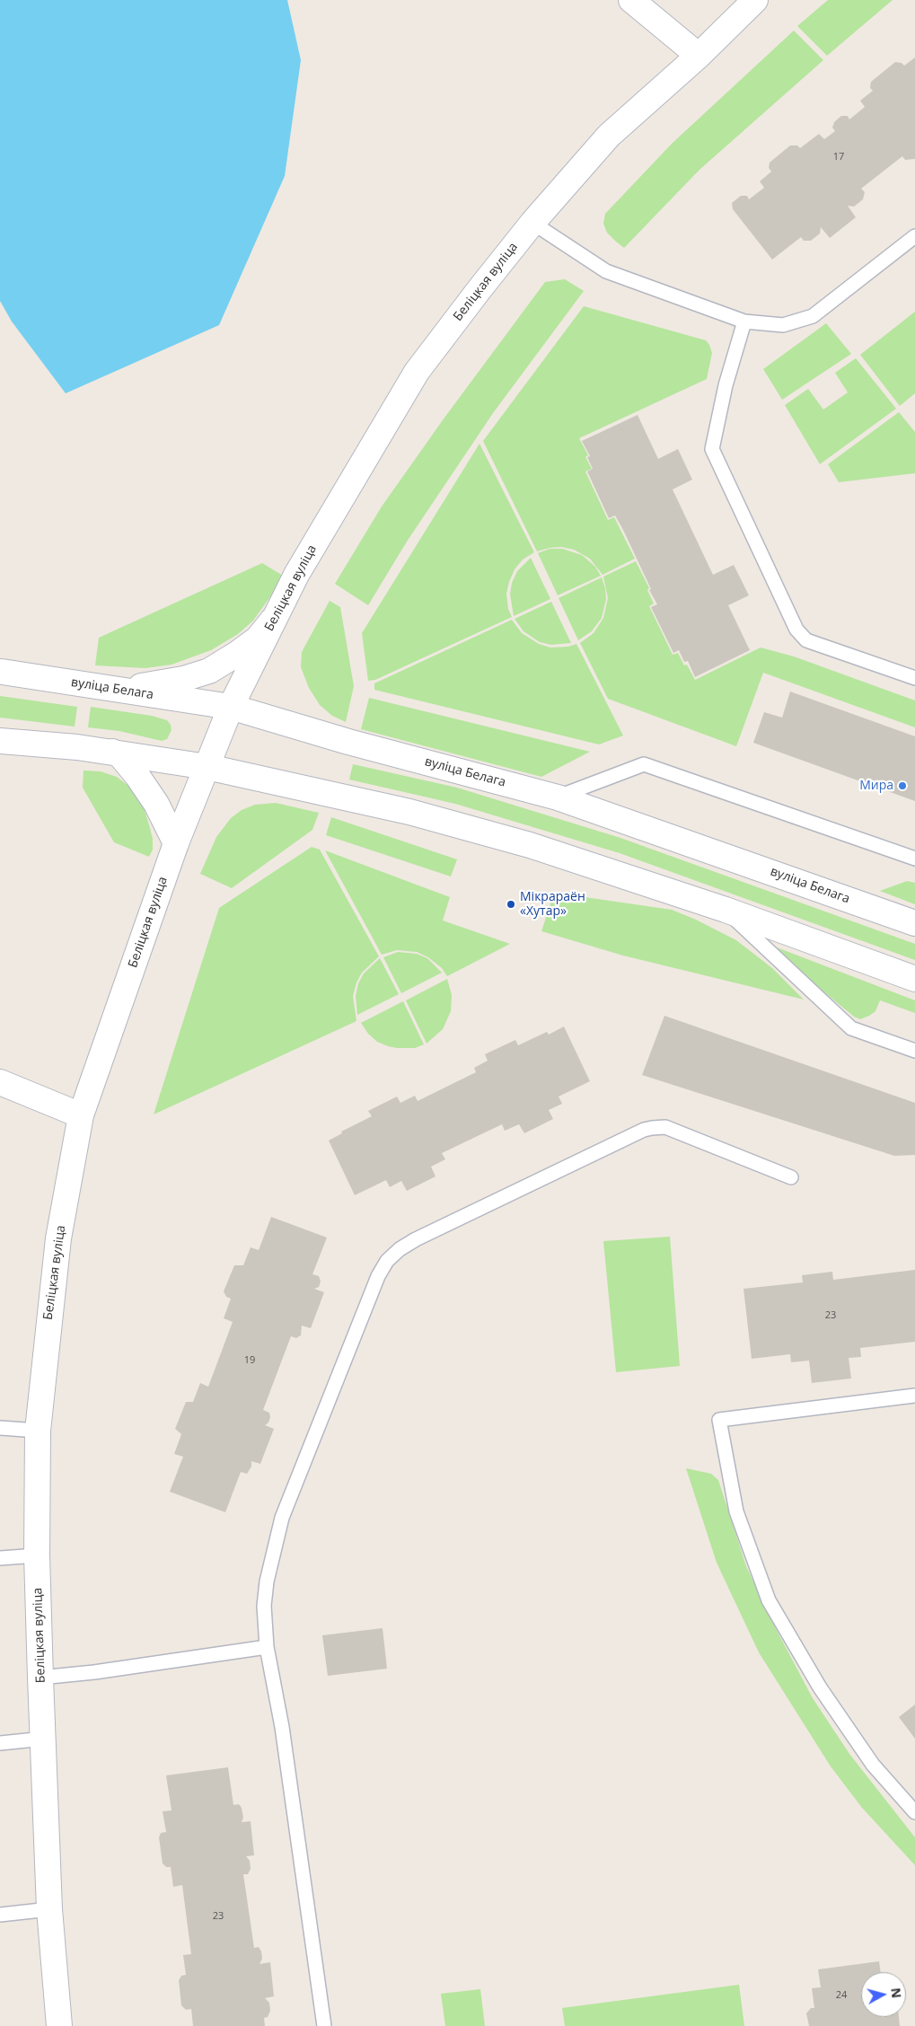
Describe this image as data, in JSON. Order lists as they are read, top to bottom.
{
  "streets": {
    "street": ["Беліцкая вуліца", "вуліца Белага"]
  },
  "crossings": [
    ["Беліцкая вуліца", "вуліца Белага"]
  ],
  "places": ["Мира", "Мікрараён «Хутар»"],
  "house_numbers": [
    "17",
    "23",
    "19",
    "23",
    "24"
  ],
  "north": "right"
}
